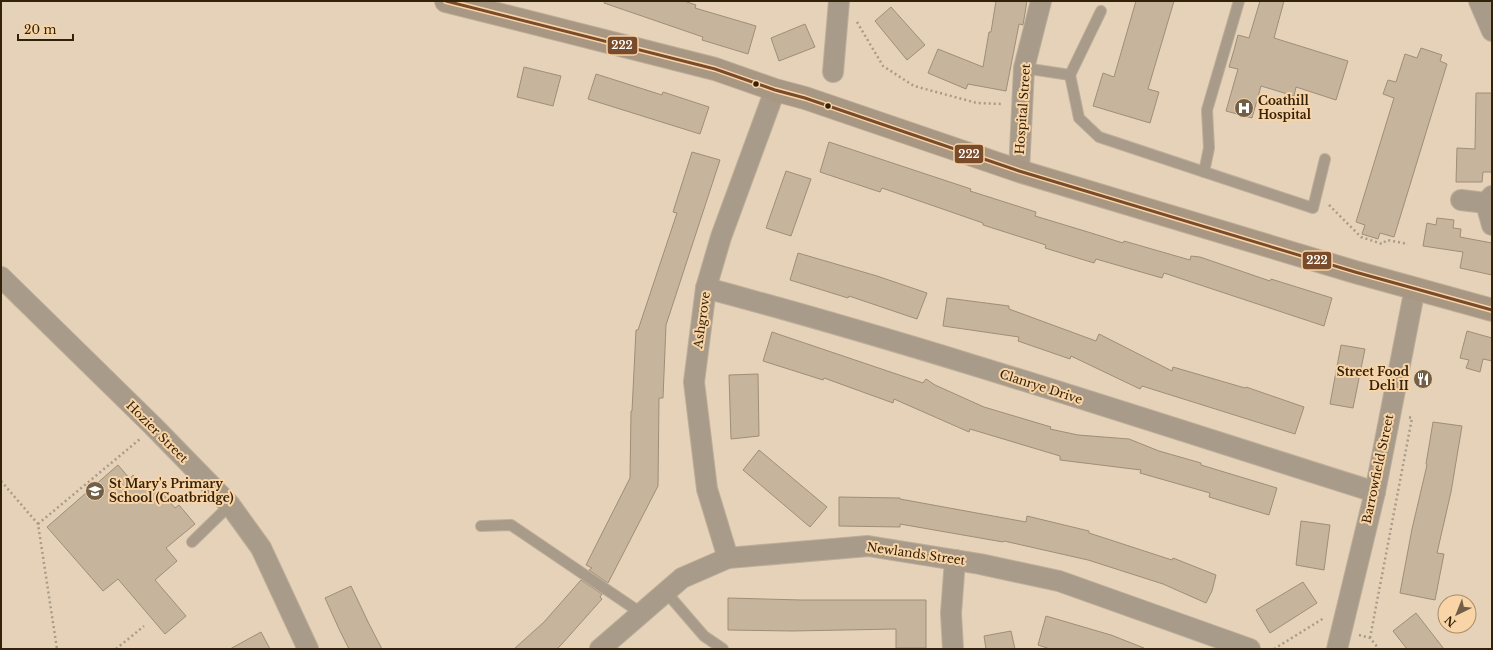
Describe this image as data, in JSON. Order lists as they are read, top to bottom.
{
  "streets": {
    "street": [
      "Hospital Street",
      "Ashgrove",
      "Clanrye Drive",
      "Hozier Street",
      "Barrowfield Street",
      "Newlands Street"
    ]
  },
  "crossings": [
    ["Ashgrove", "Clanrye Drive"],
    ["Ashgrove", "Newlands Street"],
    ["Clanrye Drive", "Barrowfield Street"]
  ],
  "places": {
    "hospital": ["Coathill Hospital"],
    "restaurant": ["Street Food Deli II"],
    "school or university": ["St Mary's Primary School (Coatbridge)"]
  },
  "lines": ["transit line 222"],
  "scale_bar": "20 m",
  "north": "bottom left"
}
